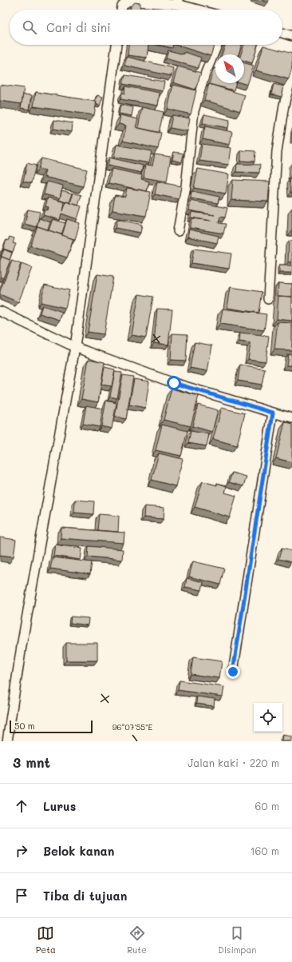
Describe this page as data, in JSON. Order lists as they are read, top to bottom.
{
  "scale_bar": "50 m",
  "north": "top left",
  "page": {
    "search": "Cari di sini",
    "scale": "50 m",
    "heading": ["3 mnt", "Jalan kaki · 220 m"],
    "list": [
      ["Lurus", "60 m"],
      ["Belok kanan", "160 m"],
      "Tiba di tujuan"
    ],
    "nav": ["Peta", "Rute", "Disimpan"]
  },
  "coordinates": ["96°07'55\"E"]
}
